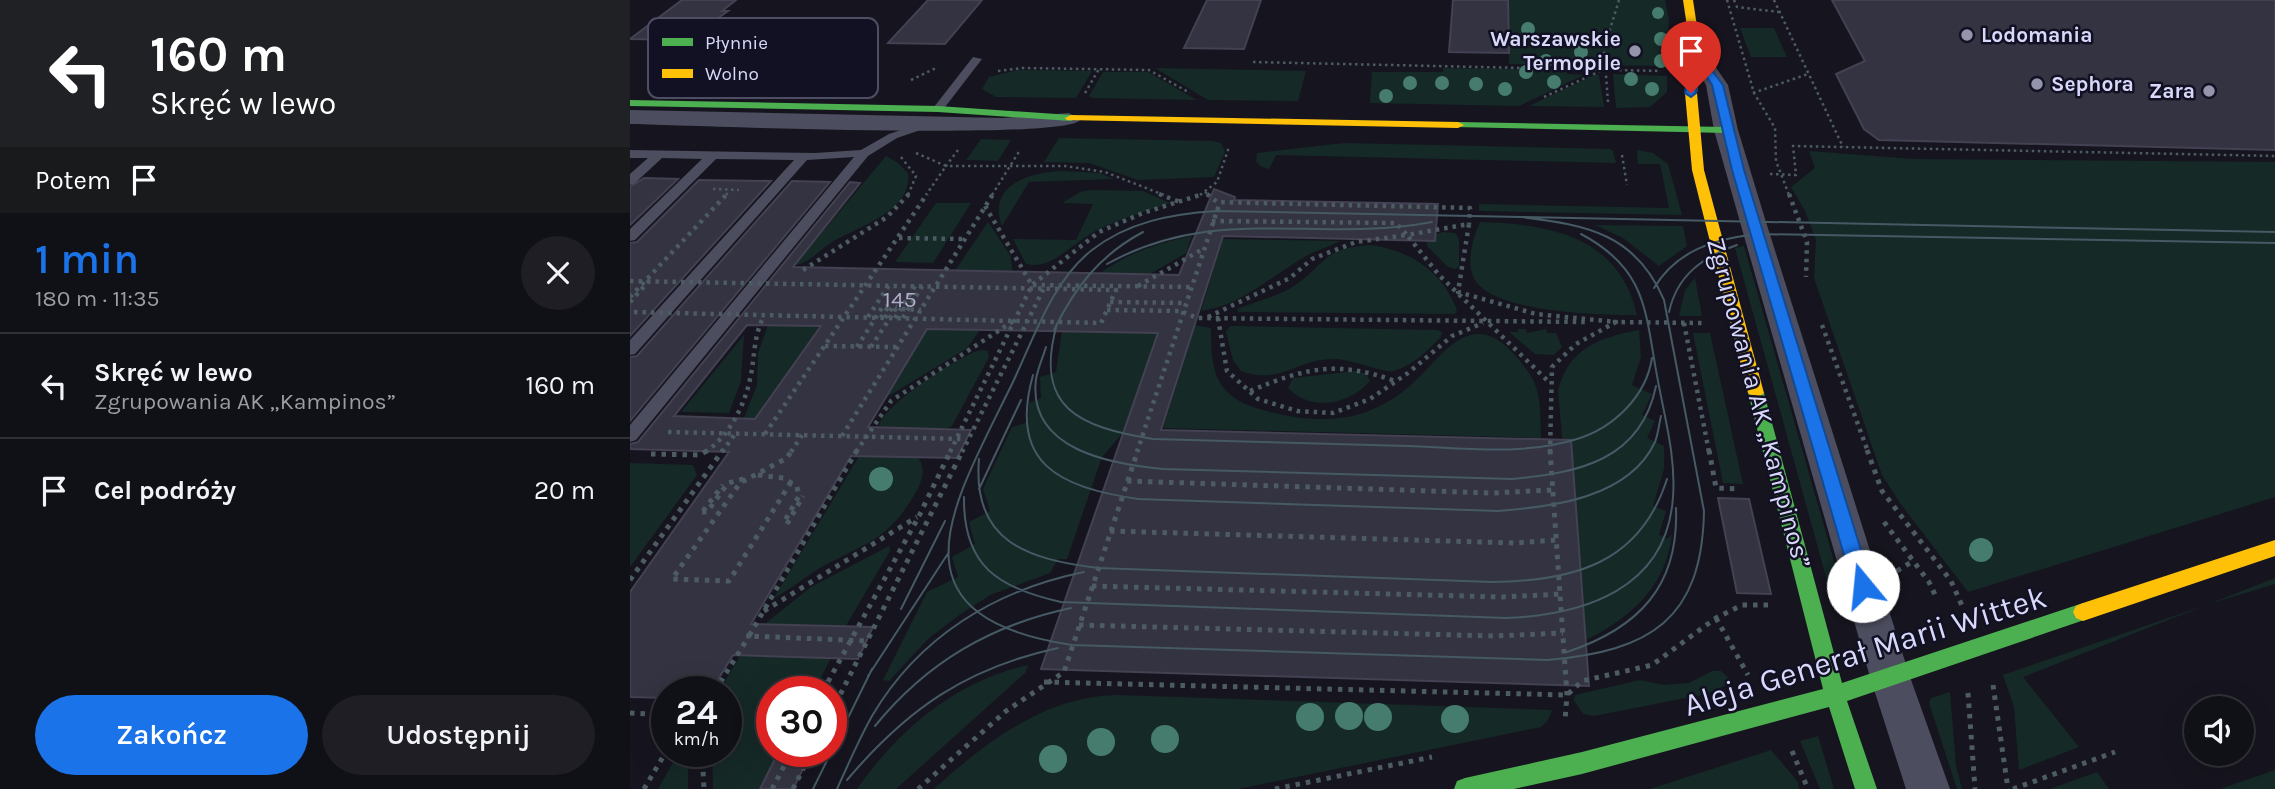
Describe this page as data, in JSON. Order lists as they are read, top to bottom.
{
  "streets": {
    "street": ["Zgrupowania AK „Kampinos”", "Aleja Generał Marii Wittek"]
  },
  "crossings": [
    ["Zgrupowania AK „Kampinos”", "Aleja Generał Marii Wittek"]
  ],
  "places": [
    "Lodomania",
    "Warszawskie Termopile",
    "Sephora",
    "Zara"
  ],
  "house_numbers": ["145"],
  "legend": ["Płynnie", "Wolno"],
  "page": {
    "turn": ["160 m", "Skręć w lewo"],
    "then": "Potem",
    "heading": ["1 min", "180 m · 11:35"],
    "list": [
      {
        "name": "Skręć w lewo",
        "note": "Zgrupowania AK „Kampinos”",
        "value": "160 m"
      },
      {
        "name": "Cel podróży",
        "value": "20 m"
      }
    ],
    "speed": "24 km/h",
    "limit": "30",
    "buttons": ["Zakończ", "Udostępnij"]
  }
}
